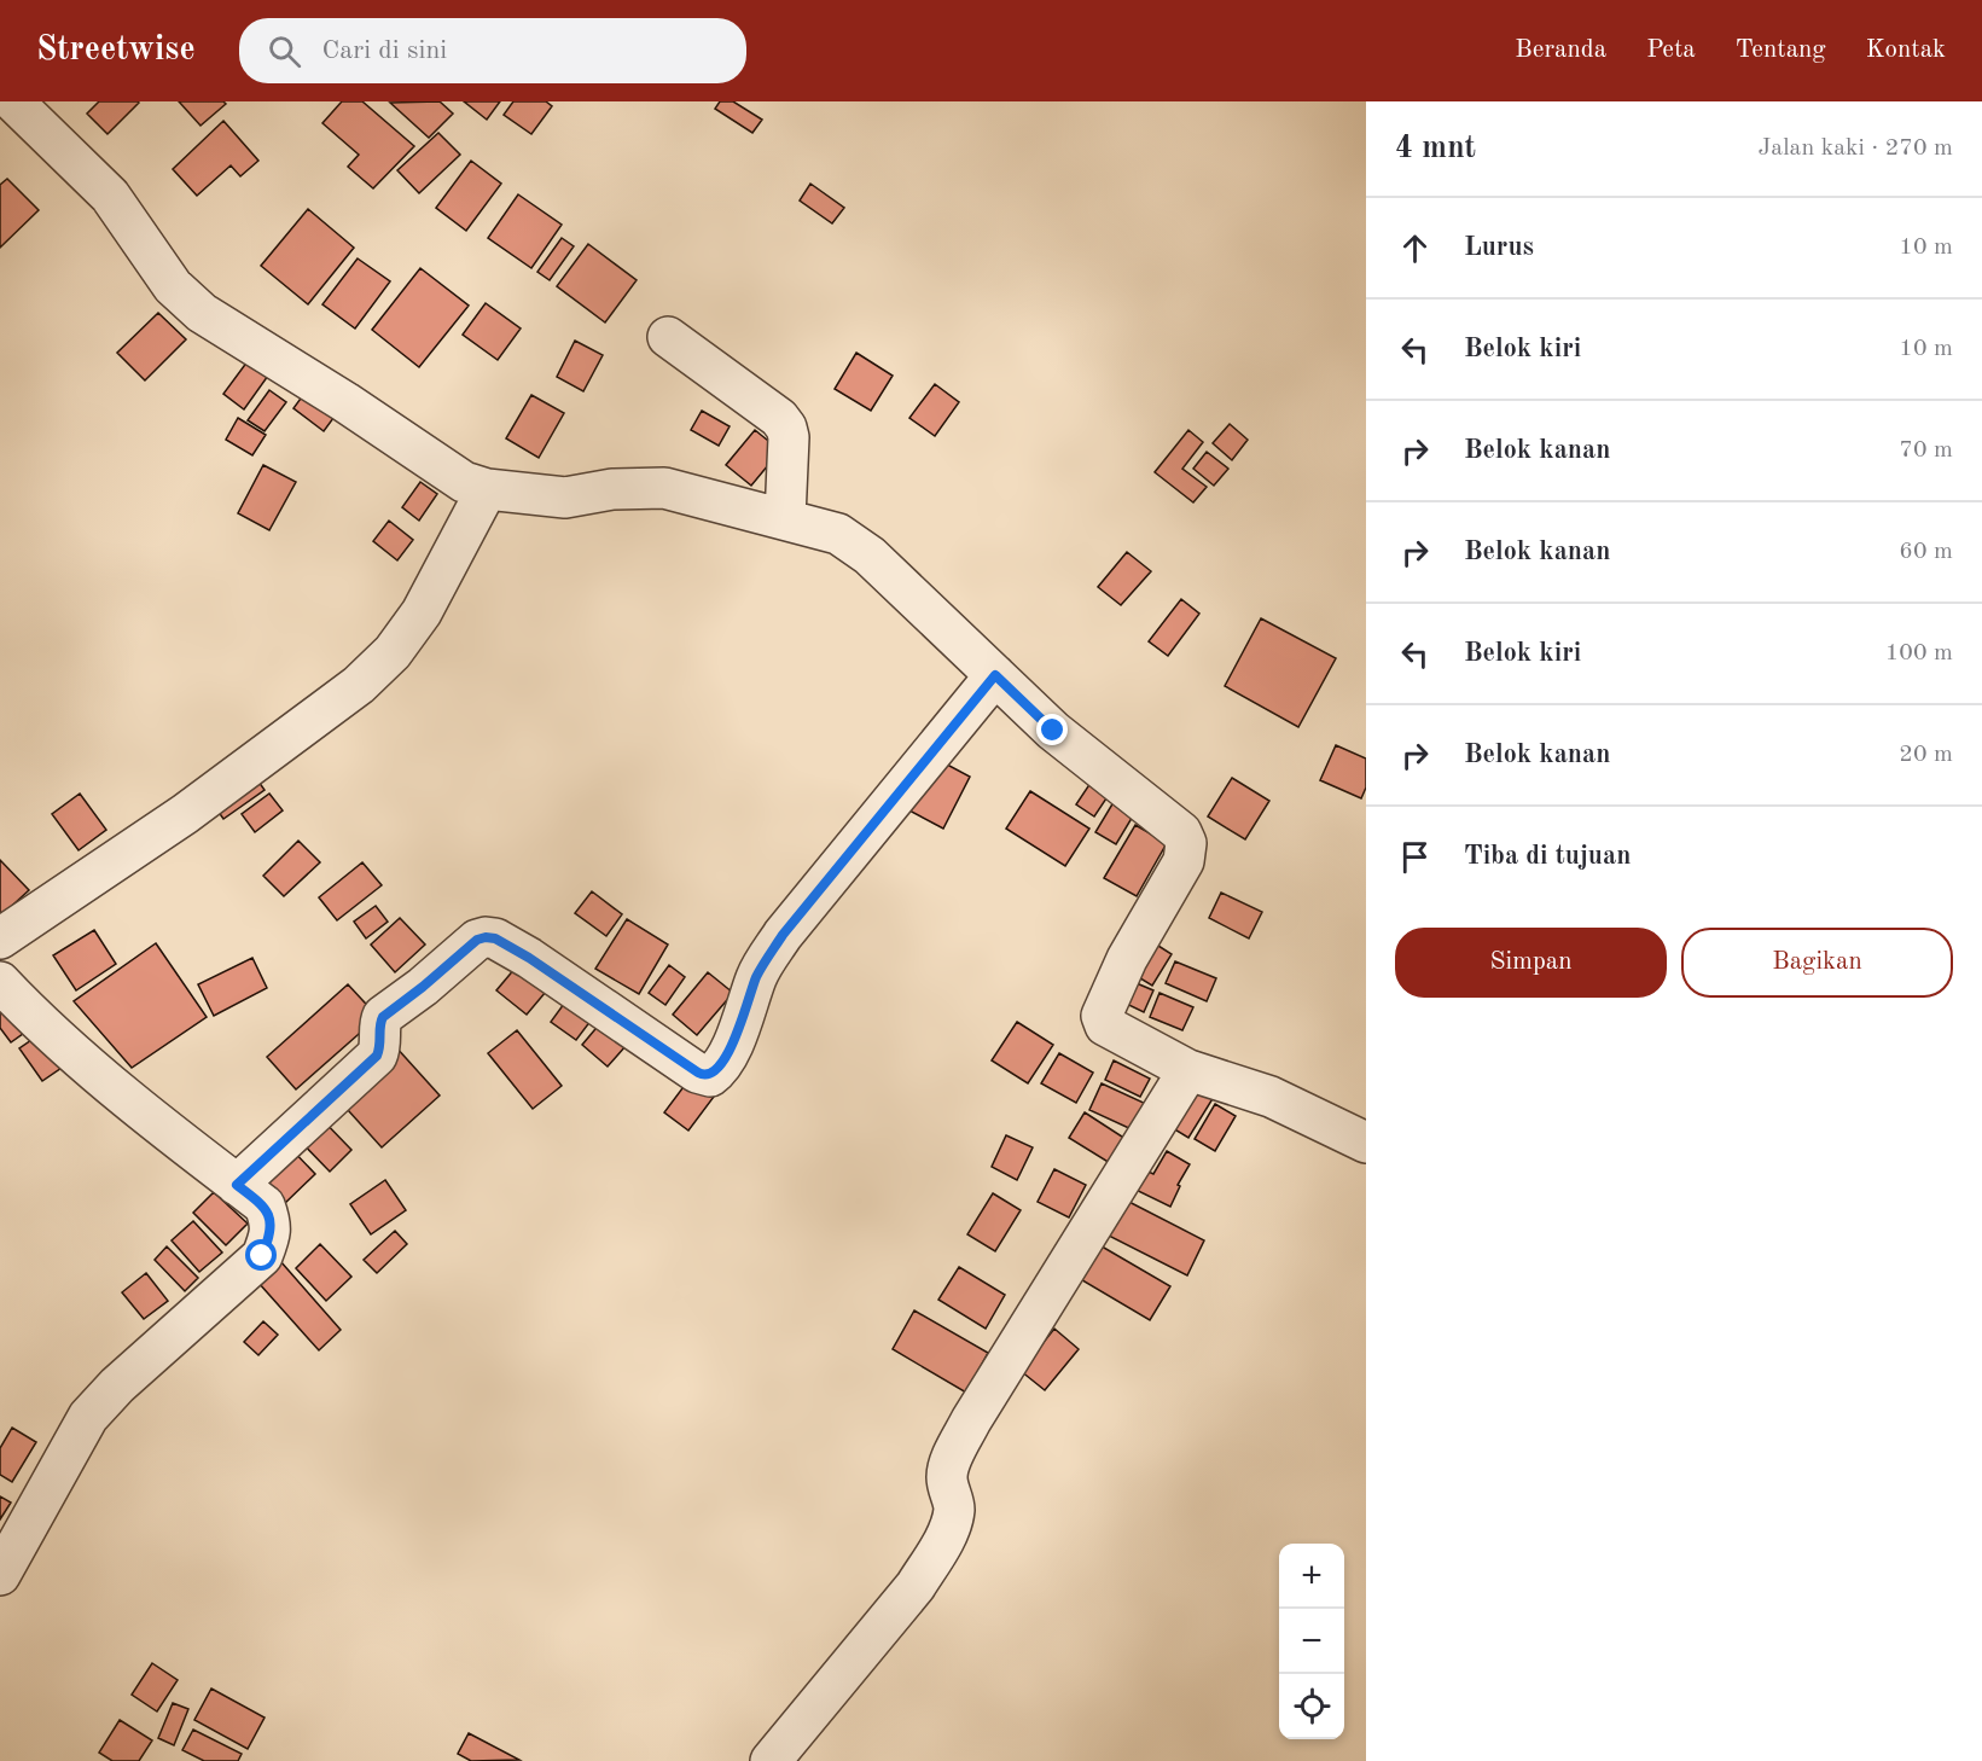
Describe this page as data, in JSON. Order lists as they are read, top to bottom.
{
  "page": {
    "header": "Streetwise",
    "search": "Cari di sini",
    "nav": [
      "Beranda",
      "Peta",
      "Tentang",
      "Kontak"
    ],
    "heading": ["4 mnt", "Jalan kaki · 270 m"],
    "list": [
      ["Lurus", "10 m"],
      ["Belok kiri", "10 m"],
      ["Belok kanan", "70 m"],
      ["Belok kanan", "60 m"],
      ["Belok kiri", "100 m"],
      ["Belok kanan", "20 m"],
      "Tiba di tujuan"
    ],
    "buttons": ["Simpan", "Bagikan"],
    "map_buttons": ["+", "−"]
  }
}
